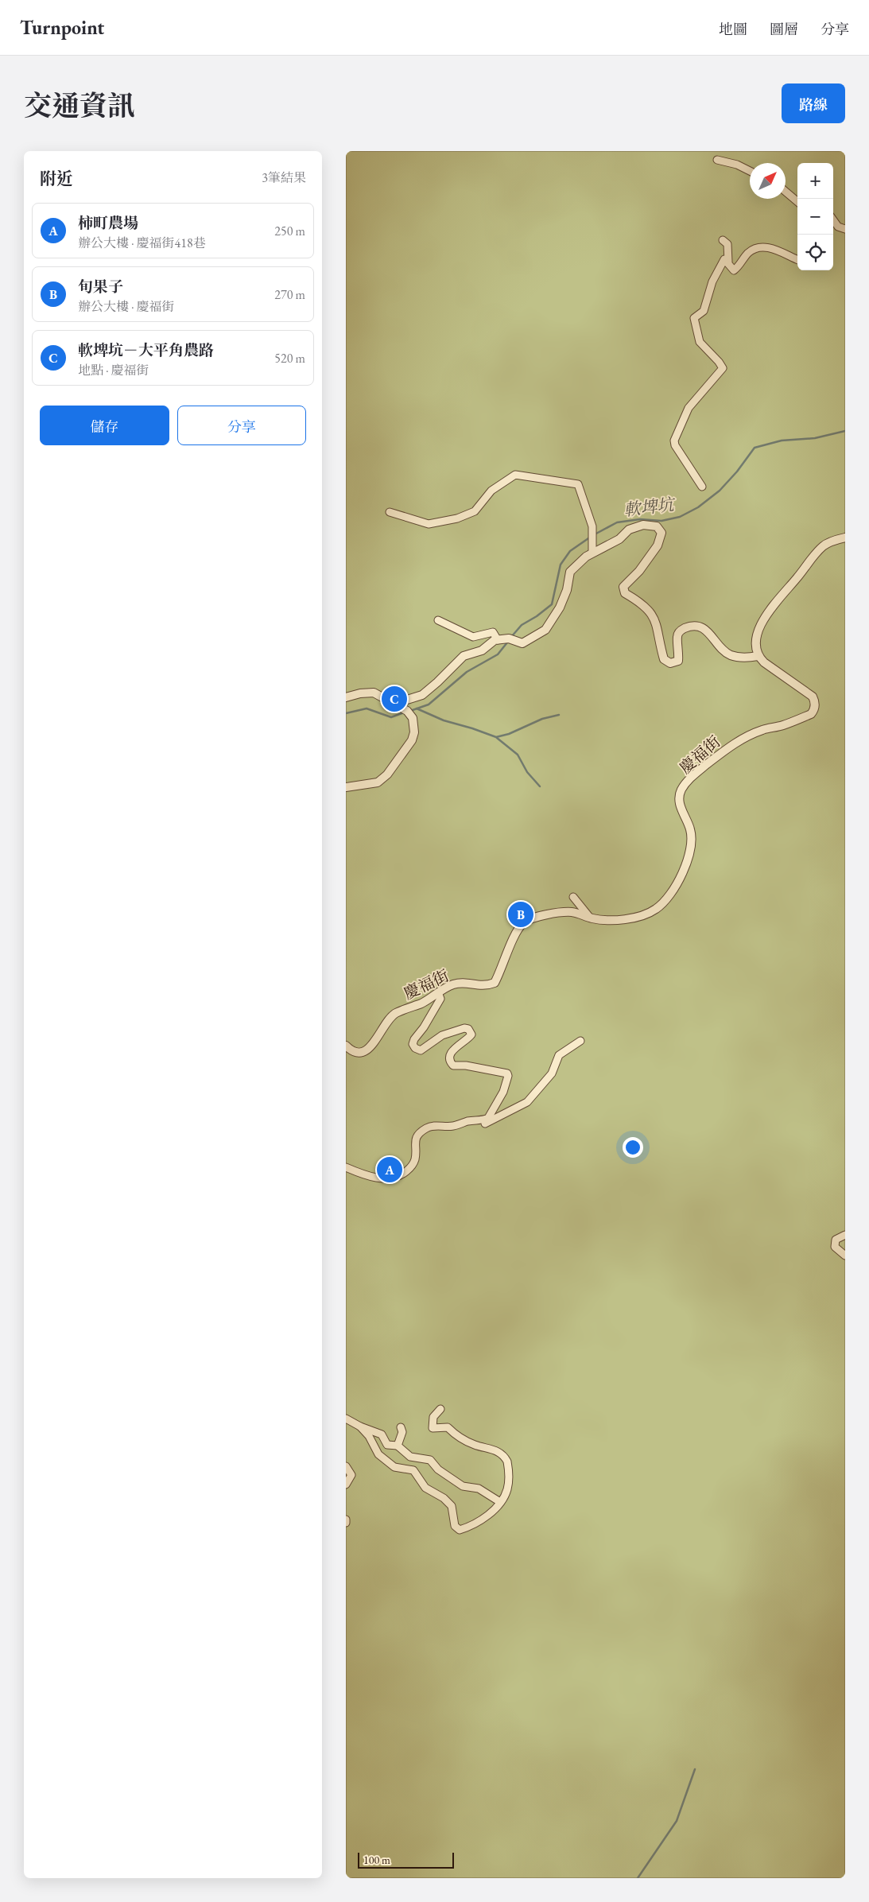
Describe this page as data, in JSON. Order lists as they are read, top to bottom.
{
  "streets": {
    "street": ["慶福街"]
  },
  "water": ["軟埤坑"],
  "scale_bar": "100 m",
  "north": "top right",
  "page": {
    "header": "Turnpoint",
    "nav": ["地圖", "圖層", "分享"],
    "title": "交通資訊",
    "buttons": [
      "路線",
      ["儲存", "分享"]
    ],
    "heading": ["附近", "3筆結果"],
    "map_buttons": ["+", "−"],
    "list": [
      {
        "mark": "A",
        "name": "柿町農場",
        "note": "辦公大樓 · 慶福街418巷",
        "value": "250 m"
      },
      {
        "mark": "B",
        "name": "旬果子",
        "note": "辦公大樓 · 慶福街",
        "value": "270 m"
      },
      {
        "mark": "C",
        "name": "軟埤坑－大平角農路",
        "note": "地點 · 慶福街",
        "value": "520 m"
      }
    ],
    "pins": ["C", "B", "A"],
    "scale": "100 m"
  }
}
